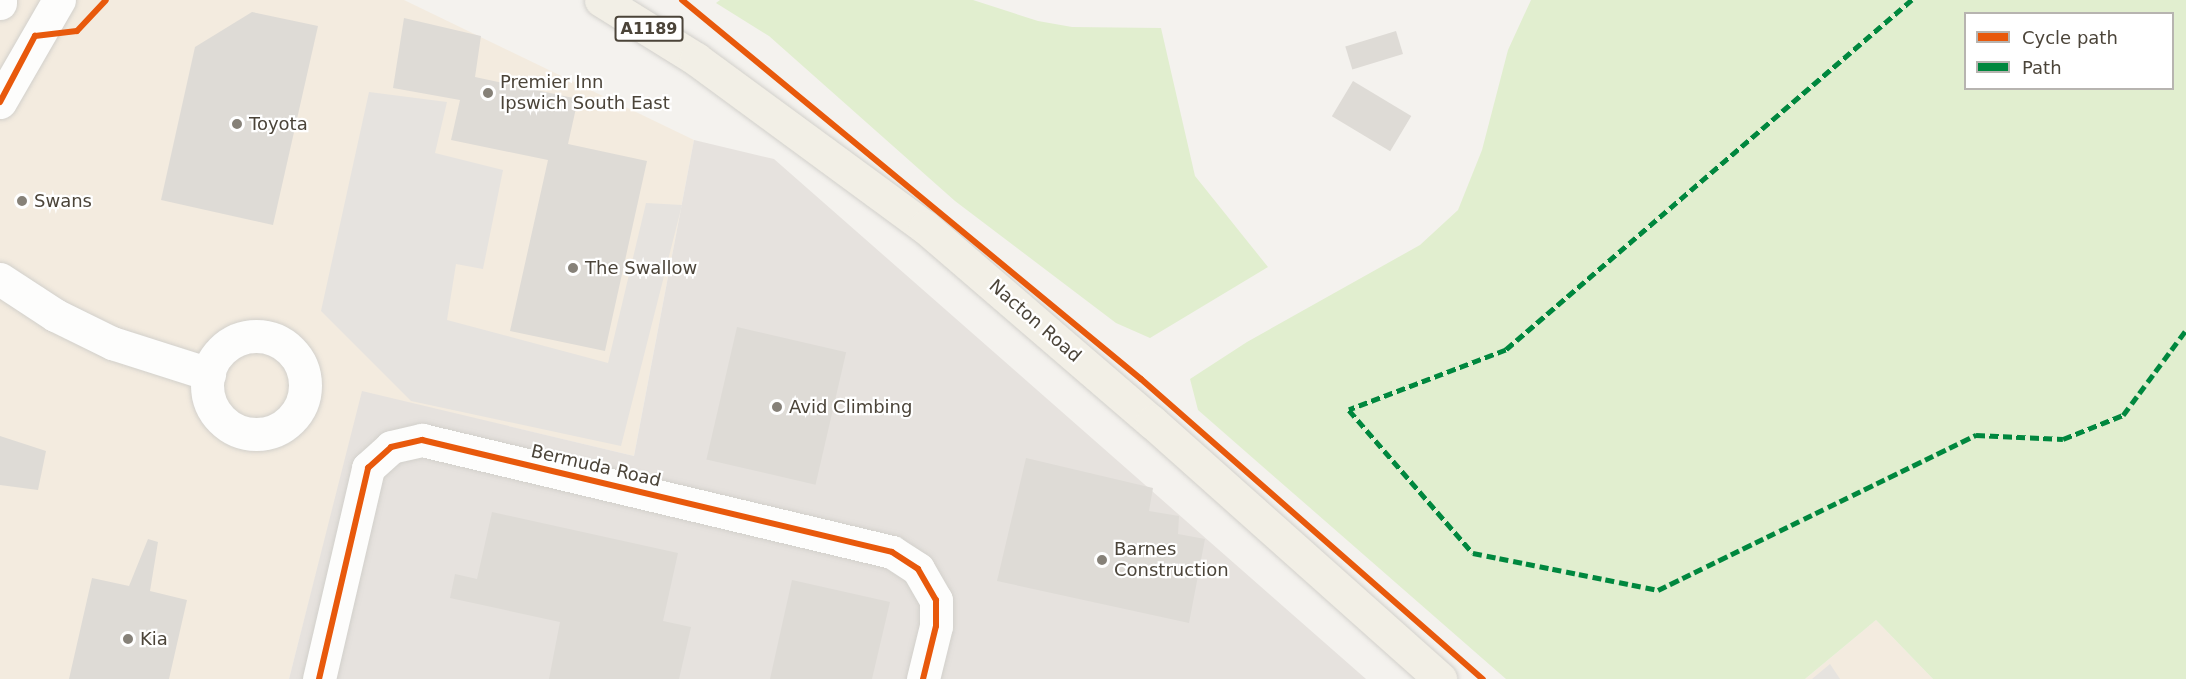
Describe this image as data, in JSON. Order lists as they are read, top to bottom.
{
  "streets": {
    "main road": ["A1189", "Nacton Road"],
    "street": ["Bermuda Road"]
  },
  "places": [
    "Premier Inn Ipswich South East",
    "Toyota",
    "Swans",
    "The Swallow",
    "Avid Climbing",
    "Barnes Construction",
    "Kia"
  ],
  "legend": ["Cycle path", "Path"]
}
